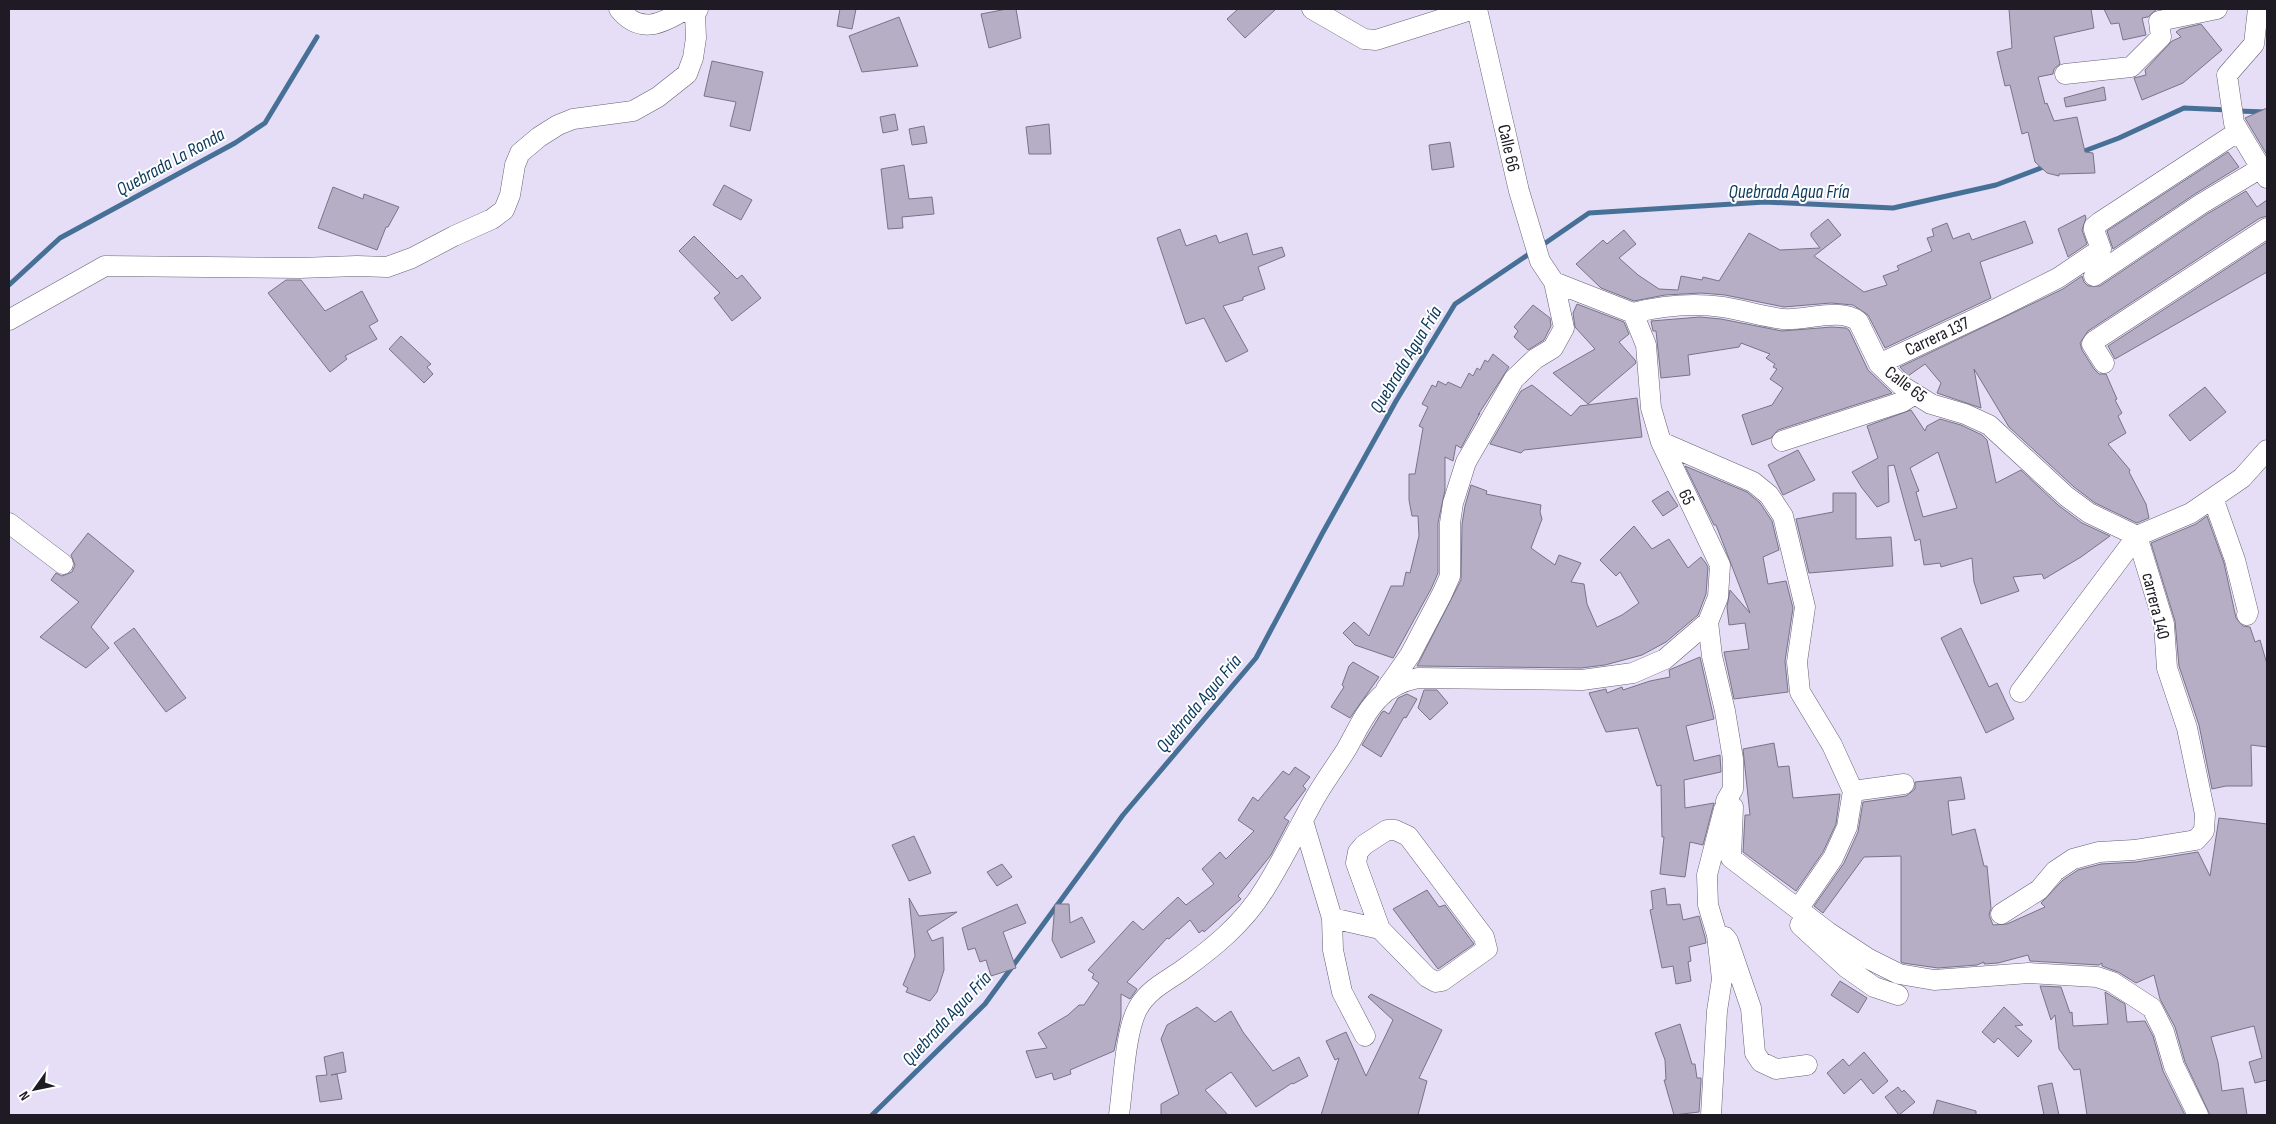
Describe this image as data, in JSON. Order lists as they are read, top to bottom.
{
  "streets": {
    "street": [
      "Calle 66",
      "Carrera 137",
      "Calle 65",
      "65",
      "carrera 140"
    ]
  },
  "crossings": [
    ["Carrera 137", "Calle 65"],
    ["Calle 65", "65"],
    ["Calle 65", "carrera 140"]
  ],
  "water": ["Quebrada La Ronda", "Quebrada Agua Fría"],
  "north": "bottom left"
}
